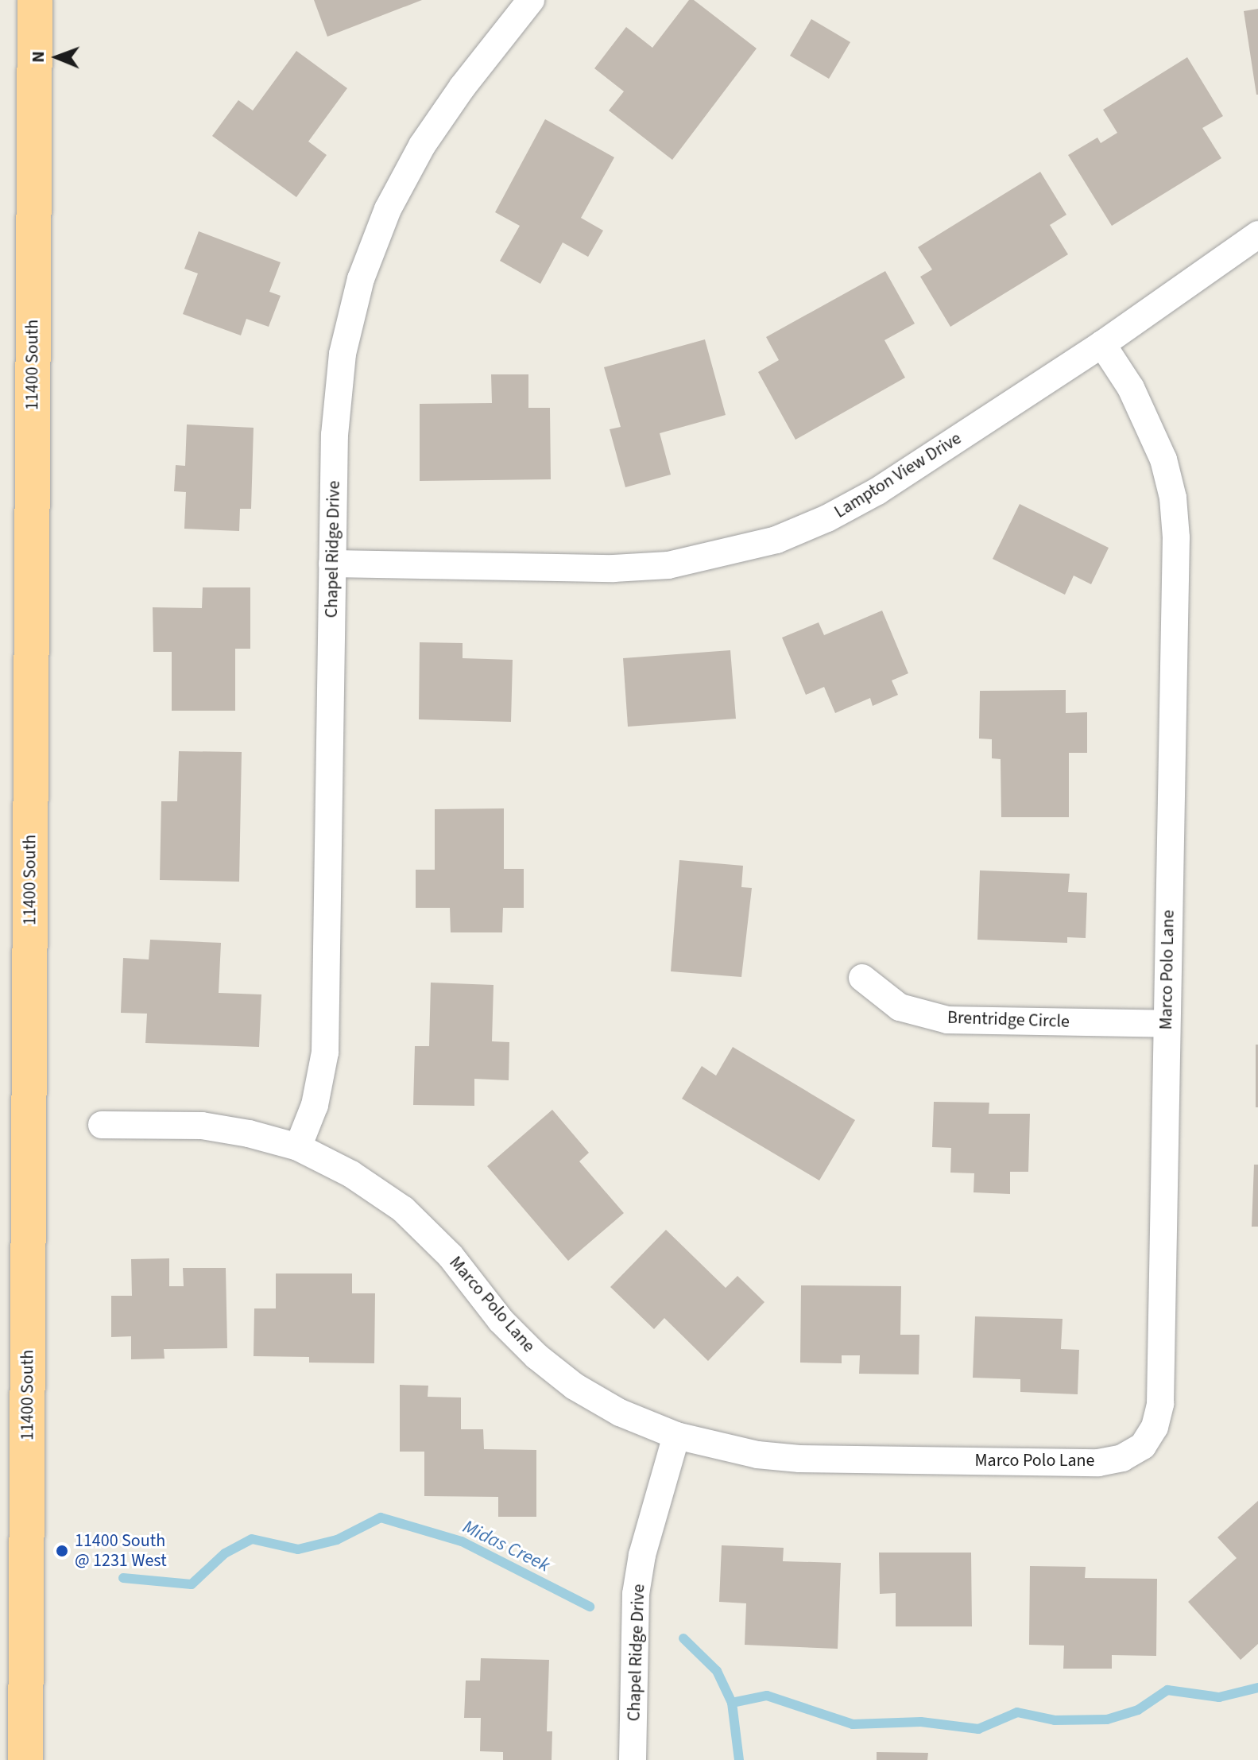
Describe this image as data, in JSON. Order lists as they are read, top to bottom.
{
  "streets": {
    "main road": ["11400 South"],
    "street": [
      "Lampton View Drive",
      "Chapel Ridge Drive",
      "Marco Polo Lane",
      "Brentridge Circle"
    ]
  },
  "crossings": [
    ["Lampton View Drive", "Chapel Ridge Drive"],
    ["Lampton View Drive", "Marco Polo Lane"],
    ["Chapel Ridge Drive", "Marco Polo Lane"],
    ["Marco Polo Lane", "Brentridge Circle"]
  ],
  "water": ["Midas Creek"],
  "places": ["11400 South @ 1231 West"],
  "north": "left"
}
